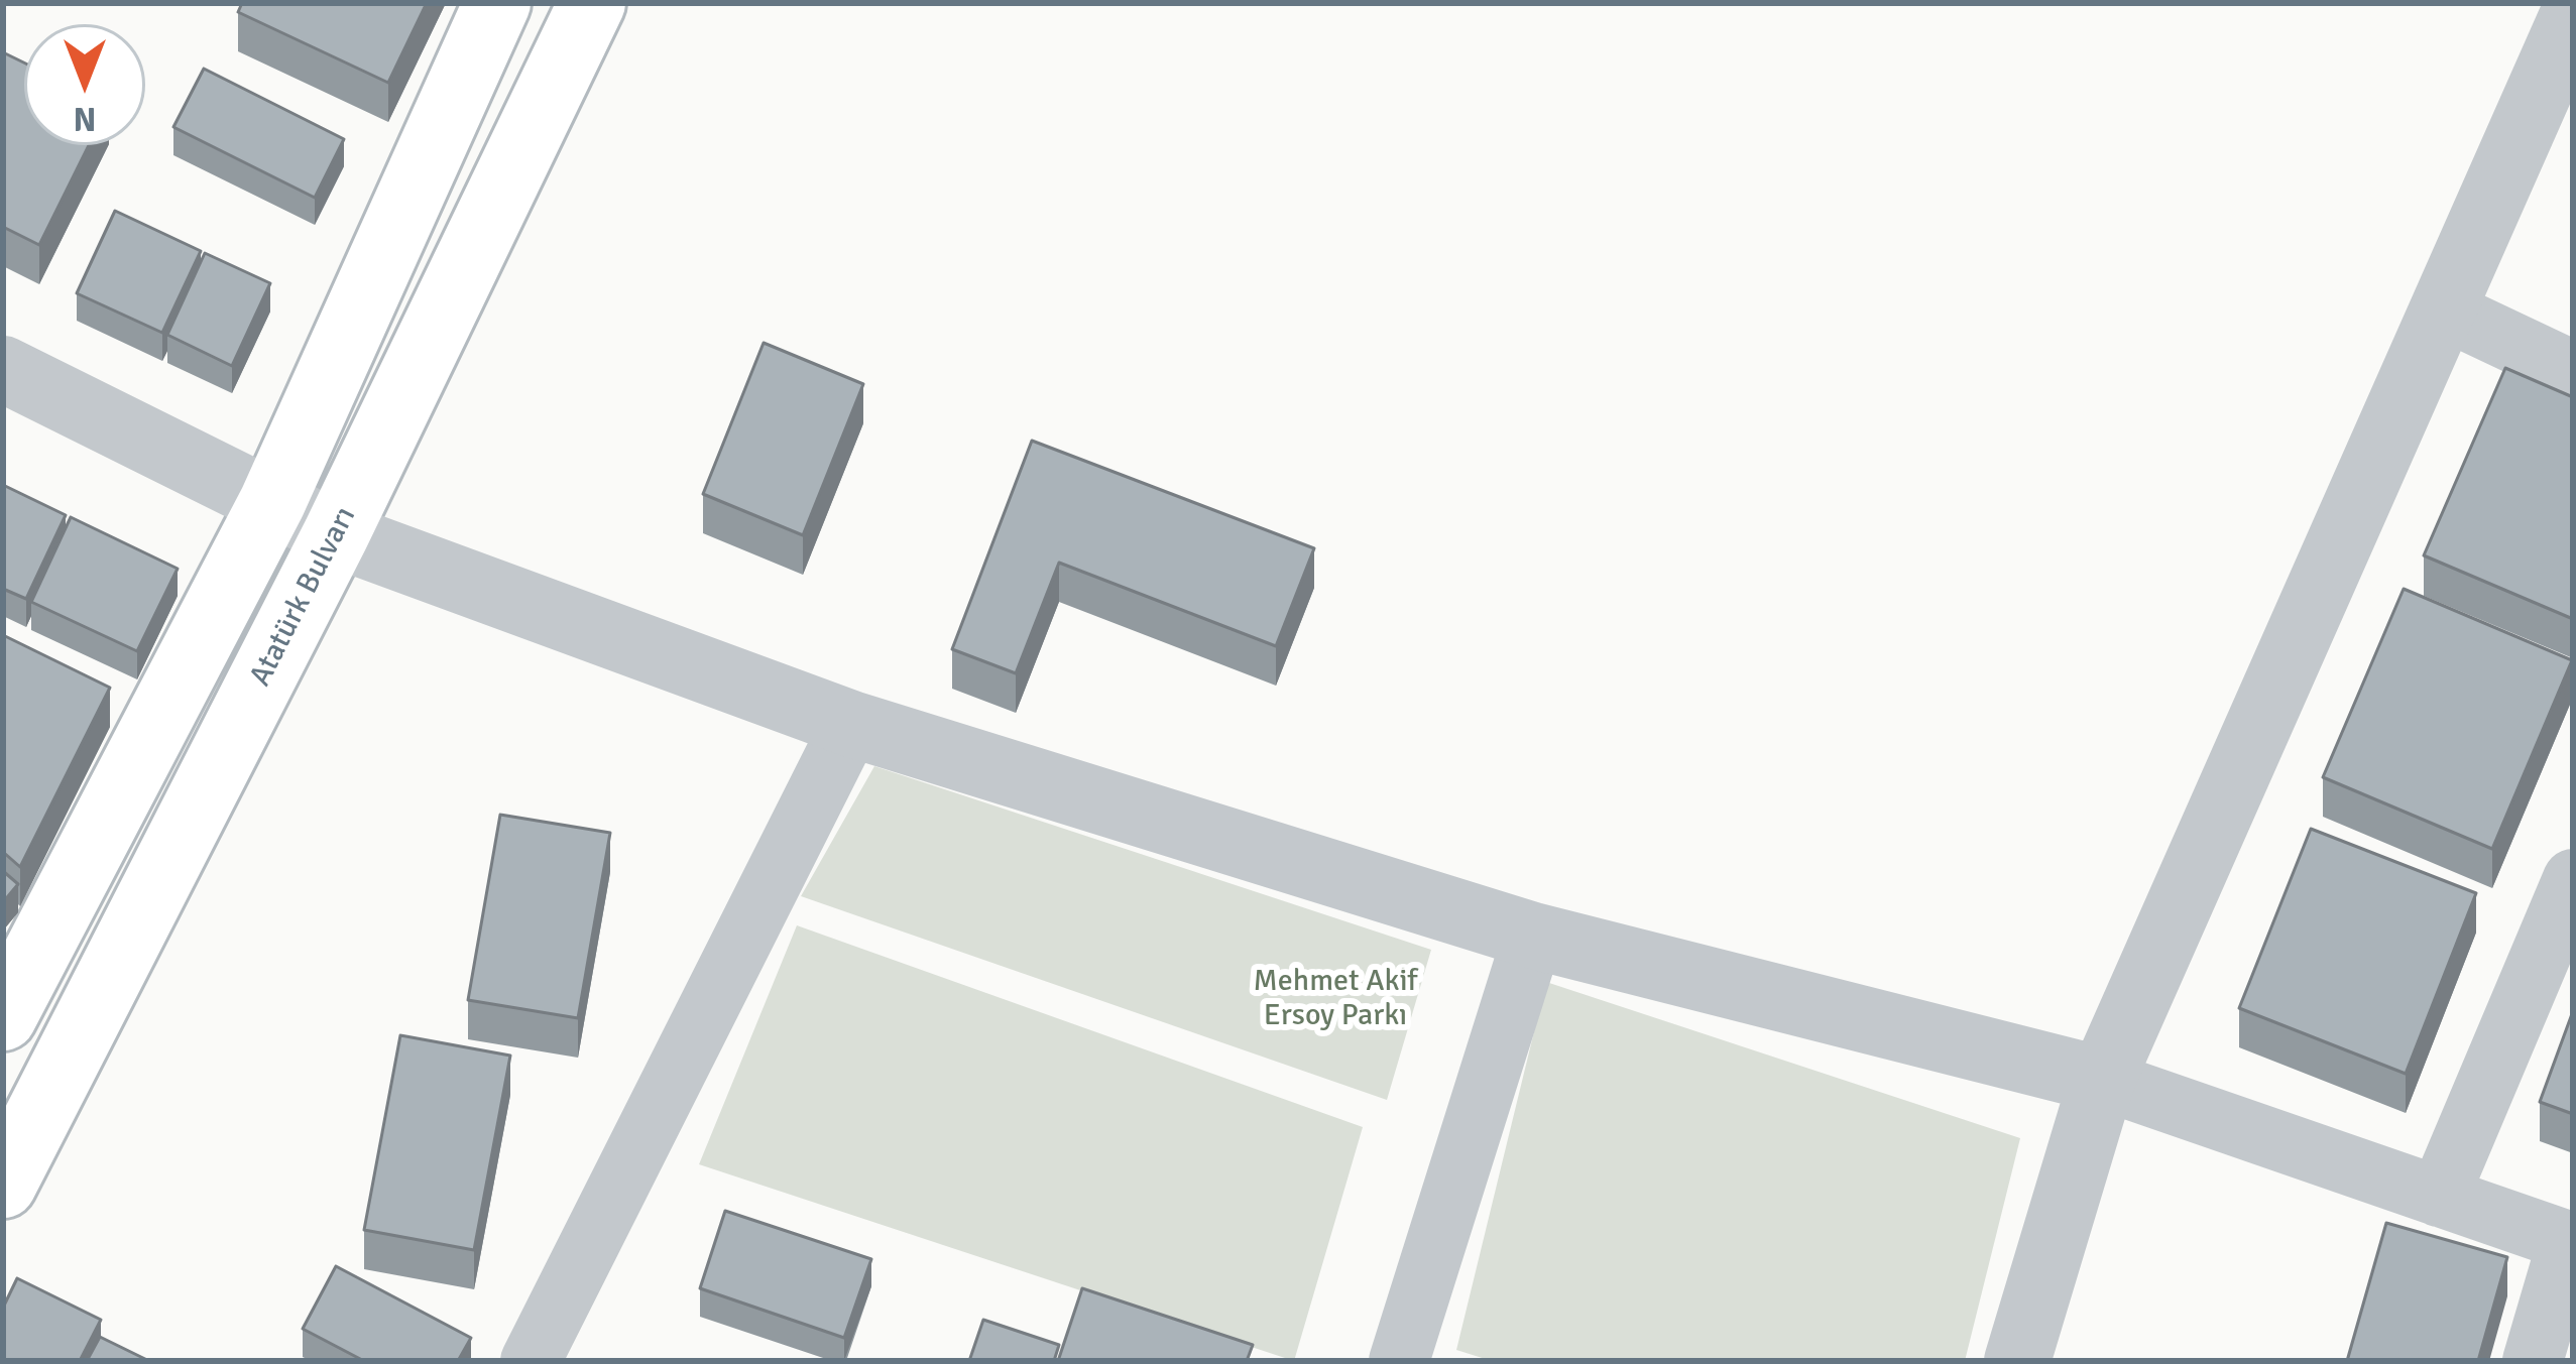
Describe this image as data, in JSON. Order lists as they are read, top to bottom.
{
  "streets": {
    "main road": ["Atatürk Bulvarı"]
  },
  "parks": ["Mehmet Akif Ersoy Parkı"],
  "north": "bottom"
}
